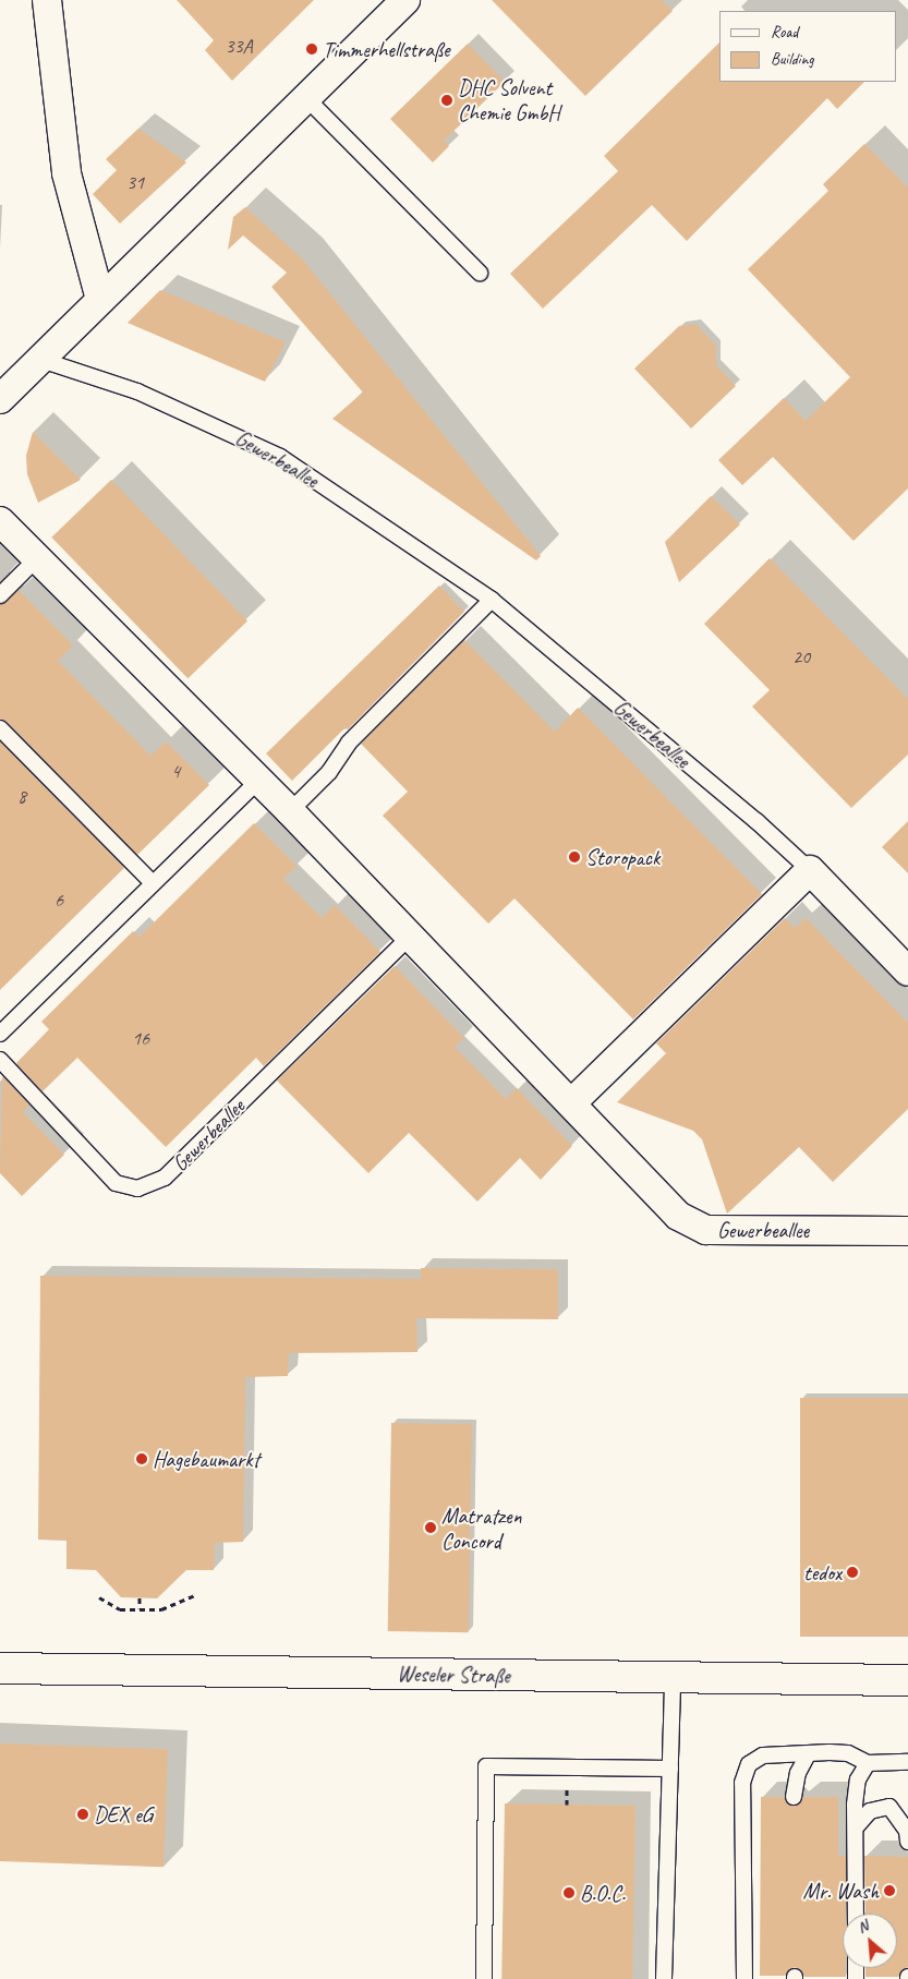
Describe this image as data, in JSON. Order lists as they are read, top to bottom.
{
  "streets": {
    "main road": ["Weseler Straße"],
    "street": ["Gewerbeallee"]
  },
  "places": [
    "Timmerhellstraße",
    "DHC Solvent Chemie GmbH",
    "Storopack",
    "Hagebaumarkt",
    "Matratzen Concord",
    "tedox",
    "DEX eG",
    "Mr. Wash",
    "B.O.C."
  ],
  "house_numbers": [
    "33A",
    "31",
    "20",
    "4",
    "8",
    "6",
    "16"
  ],
  "legend": ["Road", "Building"],
  "north": "top left"
}
